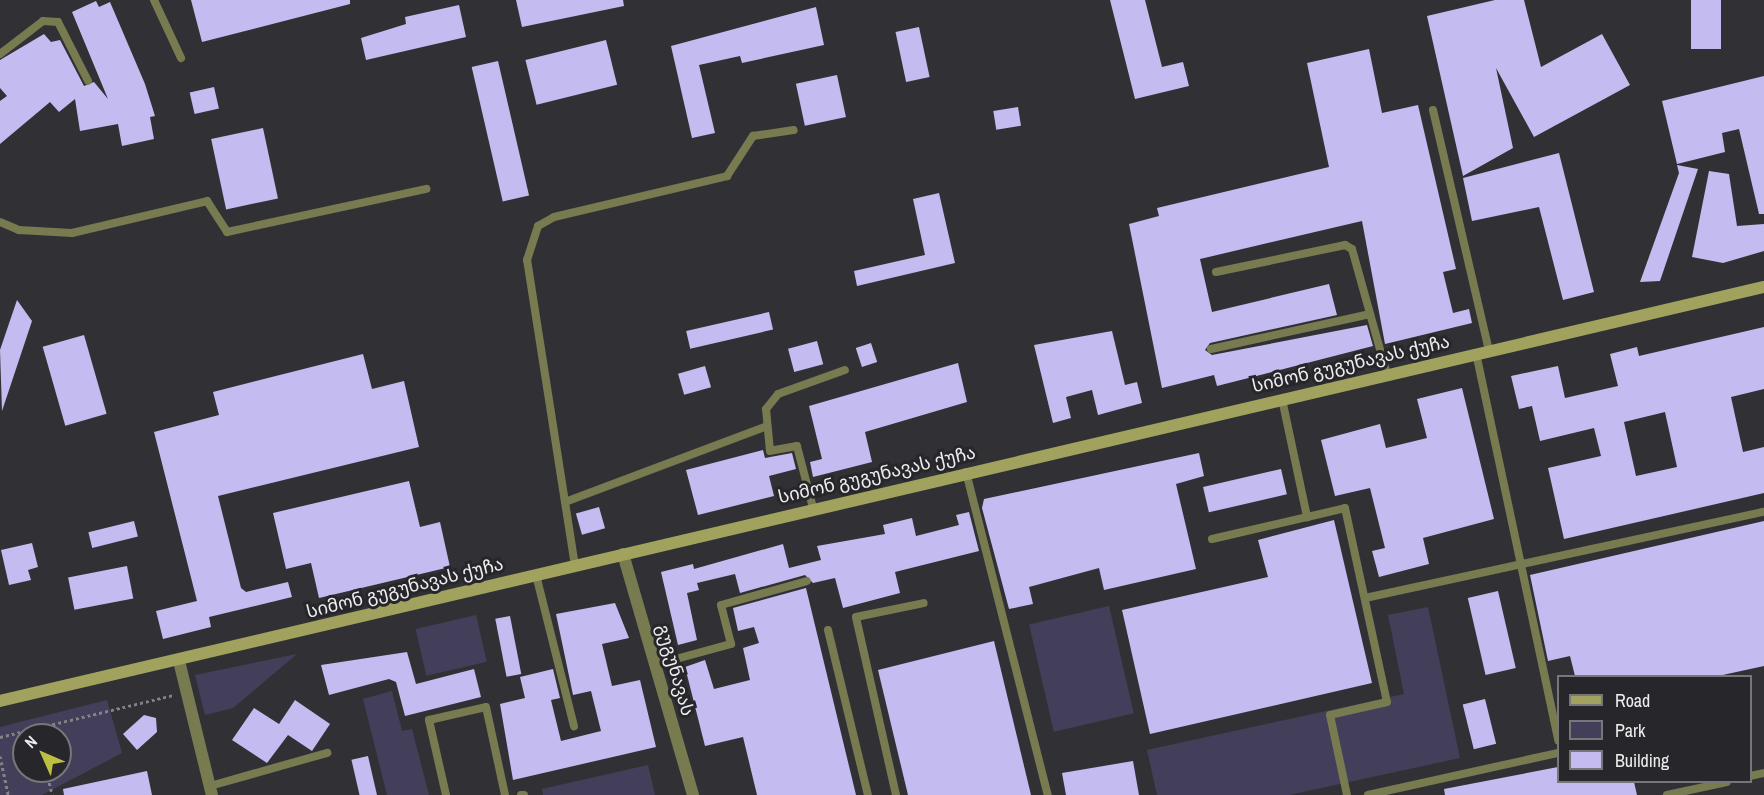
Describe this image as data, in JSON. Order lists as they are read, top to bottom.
{
  "streets": {
    "main road": ["სიმონ გუგუნავას ქუჩა"],
    "street": ["გუგუნავას"]
  },
  "crossings": [
    ["სიმონ გუგუნავას ქუჩა", "გუგუნავას"]
  ],
  "legend": ["Road", "Park", "Building"],
  "north": "top left"
}
